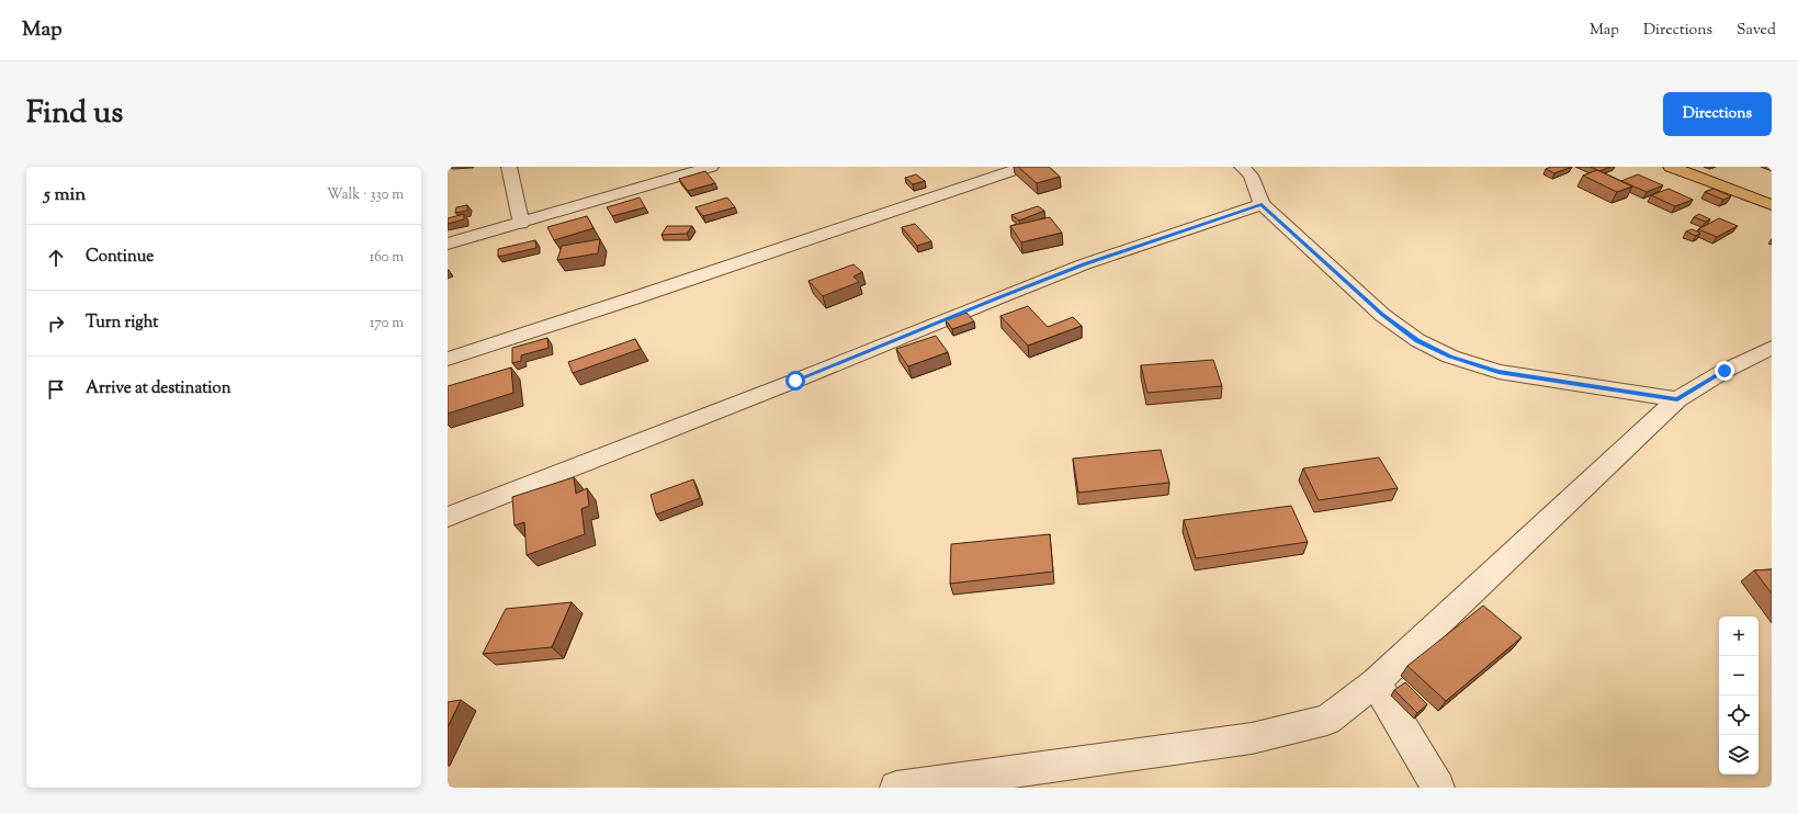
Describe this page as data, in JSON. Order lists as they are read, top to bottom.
{
  "page": {
    "header": "Map",
    "nav": ["Map", "Directions", "Saved"],
    "title": "Find us",
    "buttons": "Directions",
    "heading": ["5 min", "Walk · 330 m"],
    "list": [
      ["Continue", "160 m"],
      ["Turn right", "170 m"],
      "Arrive at destination"
    ],
    "map_buttons": ["+", "−"]
  }
}
